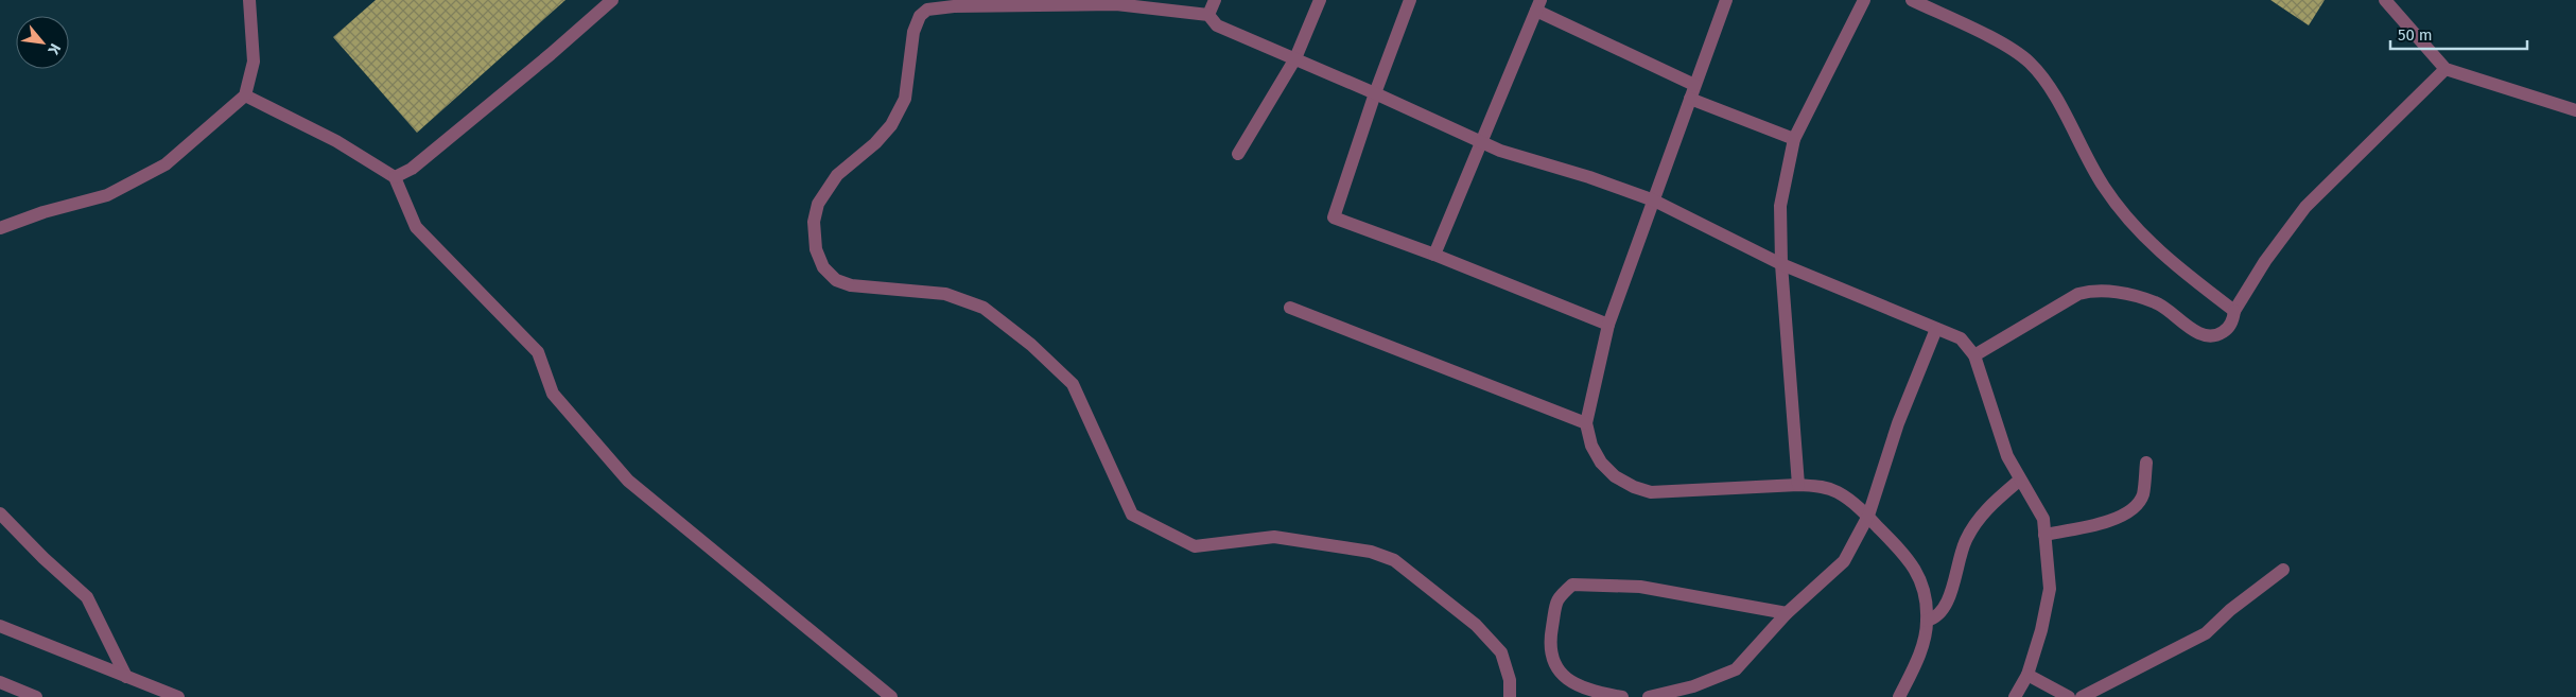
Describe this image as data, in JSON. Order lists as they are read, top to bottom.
{
  "scale_bar": "50 m",
  "north": "bottom right"
}
